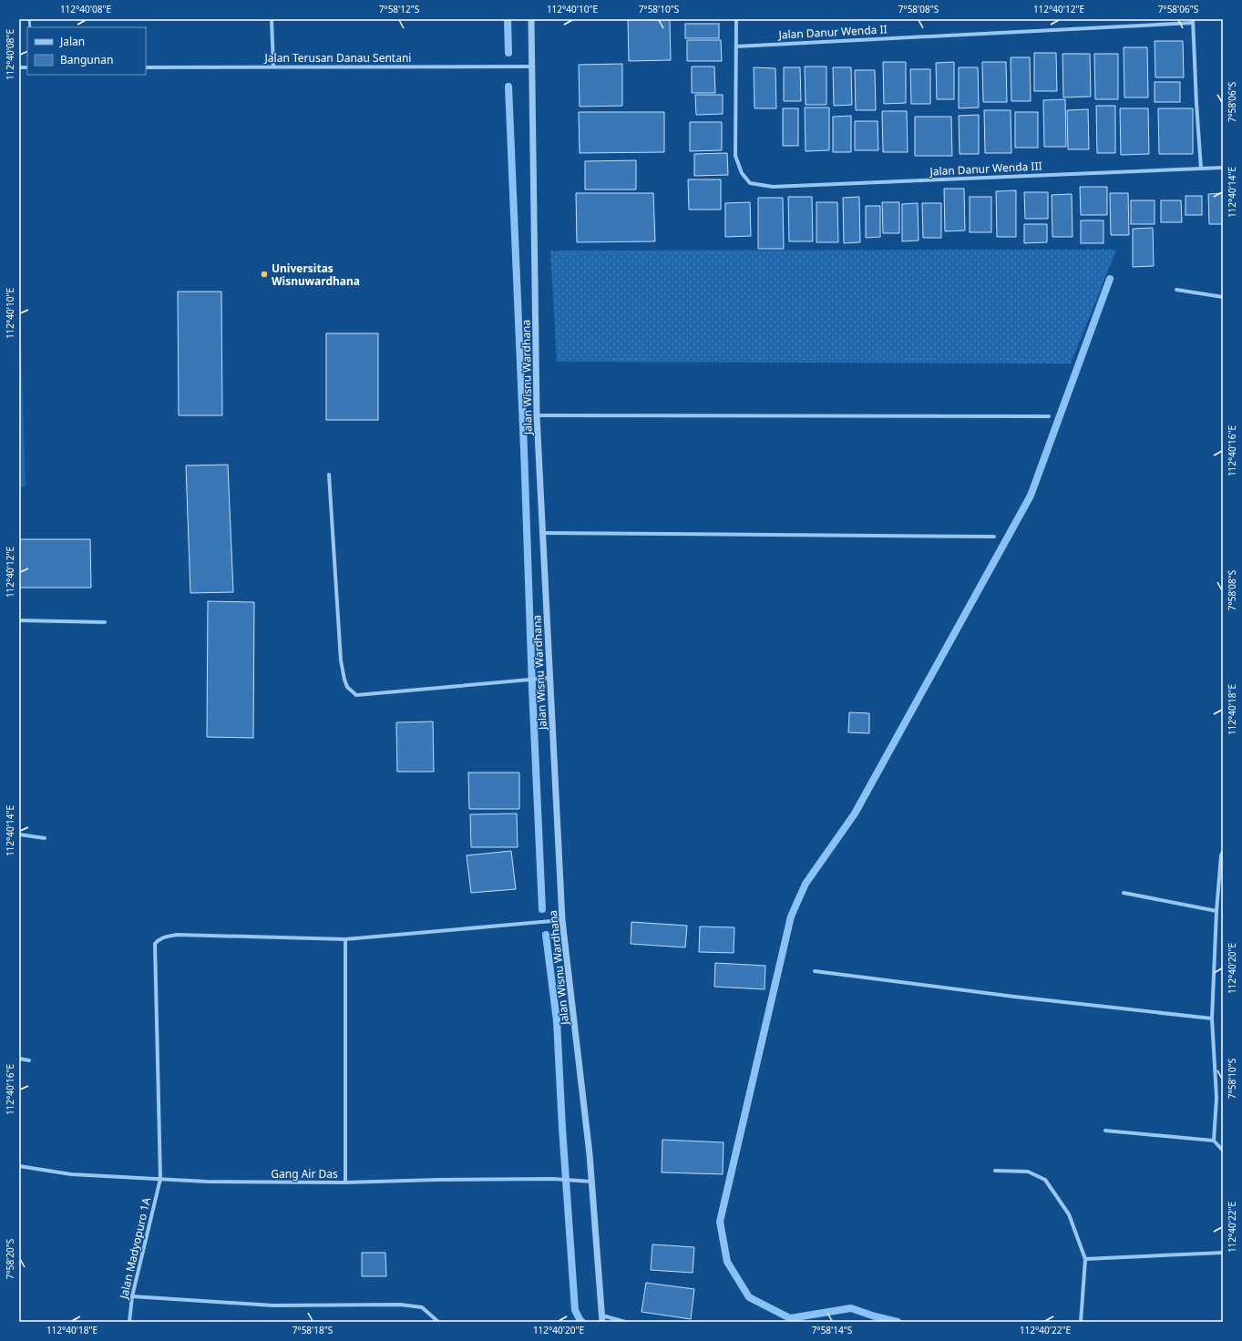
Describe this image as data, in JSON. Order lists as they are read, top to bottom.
{
  "streets": {
    "street": [
      "Jalan Danur Wenda II",
      "Jalan Terusan Danau Sentani",
      "Jalan Danur Wenda III",
      "Jalan Wisnu Wardhana",
      "Gang Air Das",
      "Jalan Madyopuro 1A"
    ]
  },
  "crossings": [
    ["Jalan Danur Wenda II", "Jalan Danur Wenda III"],
    ["Jalan Terusan Danau Sentani", "Jalan Wisnu Wardhana"],
    ["Jalan Wisnu Wardhana", "Gang Air Das"],
    ["Jalan Wisnu Wardhana", "Jalan Madyopuro 1A"],
    ["Gang Air Das", "Jalan Madyopuro 1A"]
  ],
  "places": ["Universitas Wisnuwardhana"],
  "legend": ["Jalan", "Bangunan"],
  "coordinates": [
    "112°40'08\"E",
    "7°58'12\"S",
    "112°40'10\"E",
    "7°58'10\"S",
    "7°58'08\"S",
    "112°40'12\"E",
    "7°58'06\"S",
    "112°40'14\"E",
    "112°40'16\"E",
    "112°40'18\"E",
    "112°40'20\"E",
    "112°40'22\"E",
    "7°58'20\"S",
    "7°58'18\"S",
    "7°58'14\"S"
  ]
}
